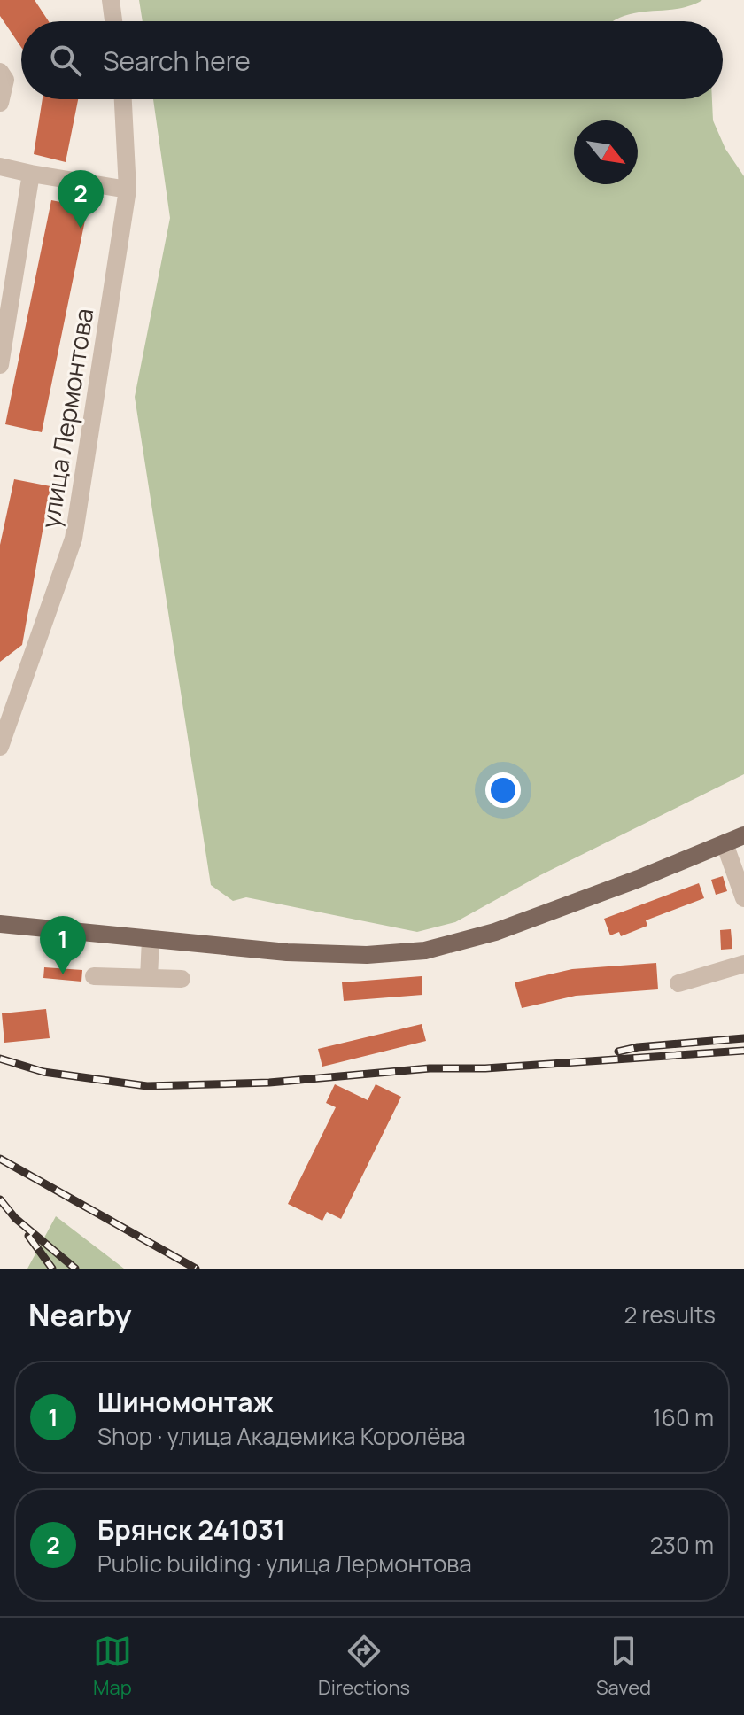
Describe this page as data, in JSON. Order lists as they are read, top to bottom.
{
  "streets": {
    "street": ["улица Лермонтова"]
  },
  "north": "bottom right",
  "page": {
    "search": "Search here",
    "pins": ["2", "1"],
    "heading": ["Nearby", "2 results"],
    "list": [
      {
        "mark": "1",
        "name": "Шиномонтаж",
        "note": "Shop · улица Академика Королёва",
        "value": "160 m"
      },
      {
        "mark": "2",
        "name": "Брянск 241031",
        "note": "Public building · улица Лермонтова",
        "value": "230 m"
      }
    ],
    "nav": ["Map", "Directions", "Saved"]
  }
}
